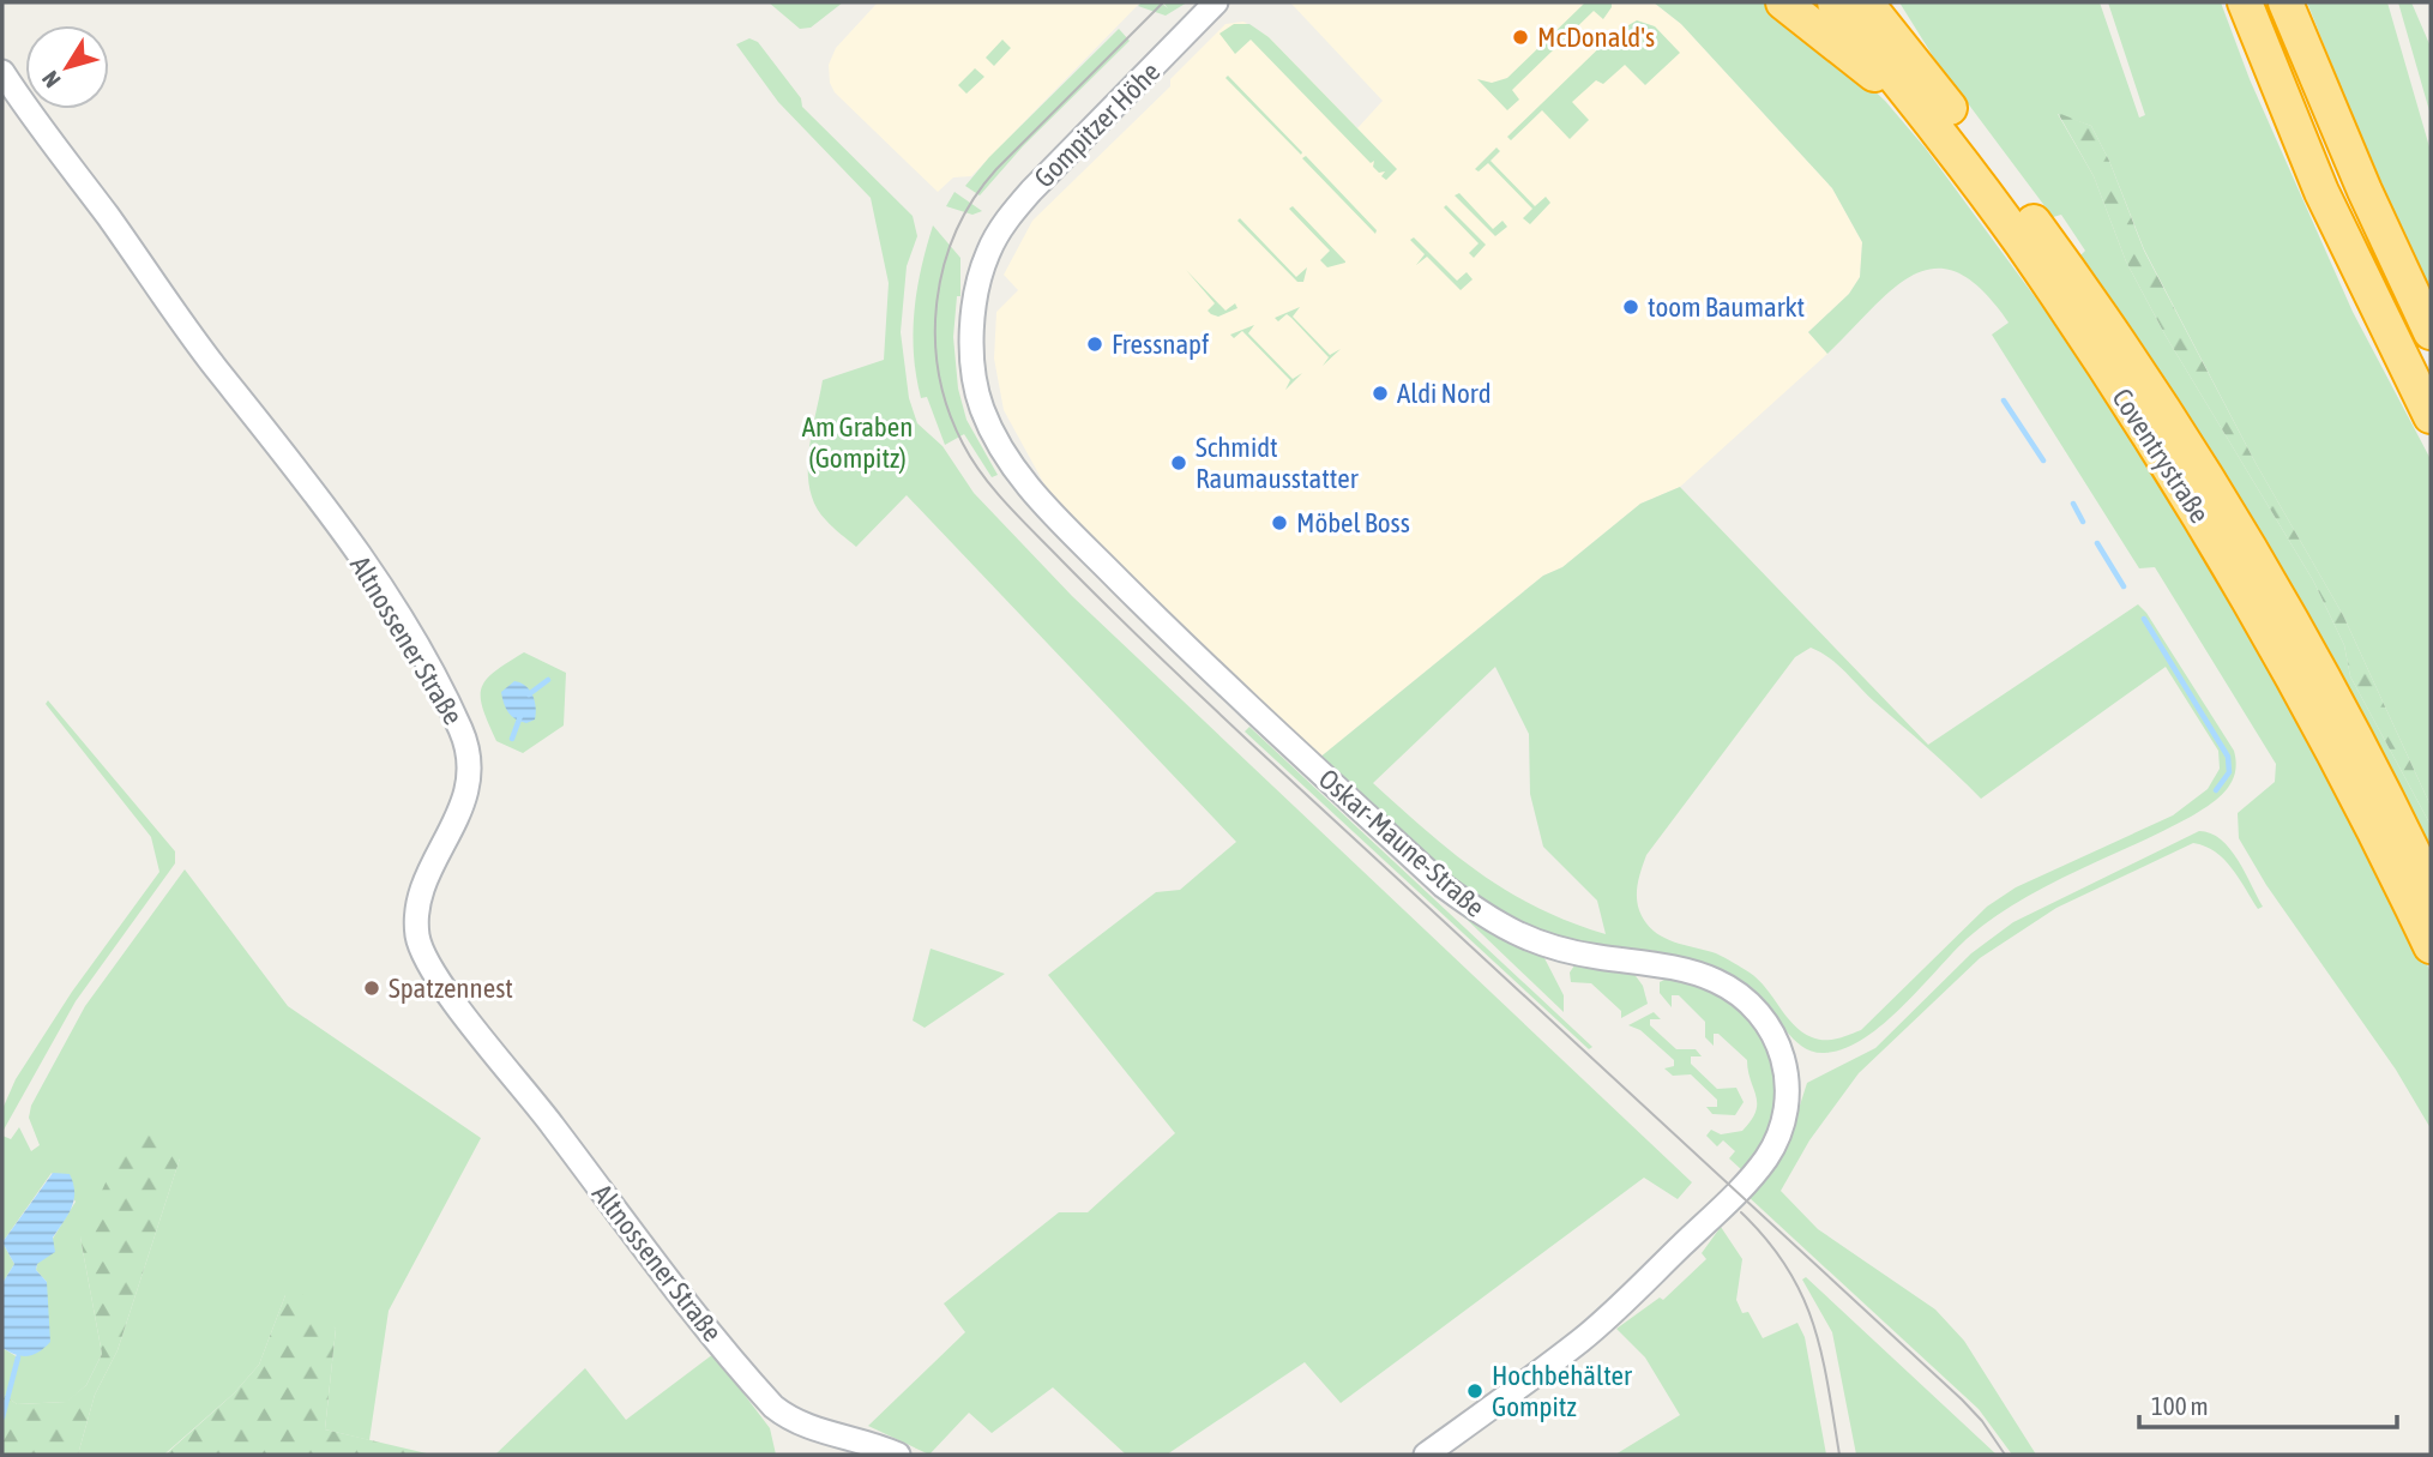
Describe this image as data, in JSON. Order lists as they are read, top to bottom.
{
  "streets": {
    "highway": ["Coventrystraße"],
    "street": ["Gompitzer Höhe", "Altnossener Straße", "Oskar-Maune-Straße"]
  },
  "crossings": [
    ["Gompitzer Höhe", "Oskar-Maune-Straße"]
  ],
  "parks": ["Am Graben (Gompitz)"],
  "places": [
    "McDonald's",
    "toom Baumarkt",
    "Fressnapf",
    "Aldi Nord",
    "Schmidt Raumausstatter",
    "Möbel Boss",
    "Spatzennest",
    "Hochbehälter Gompitz"
  ],
  "scale_bar": "100 m",
  "north": "bottom left"
}
